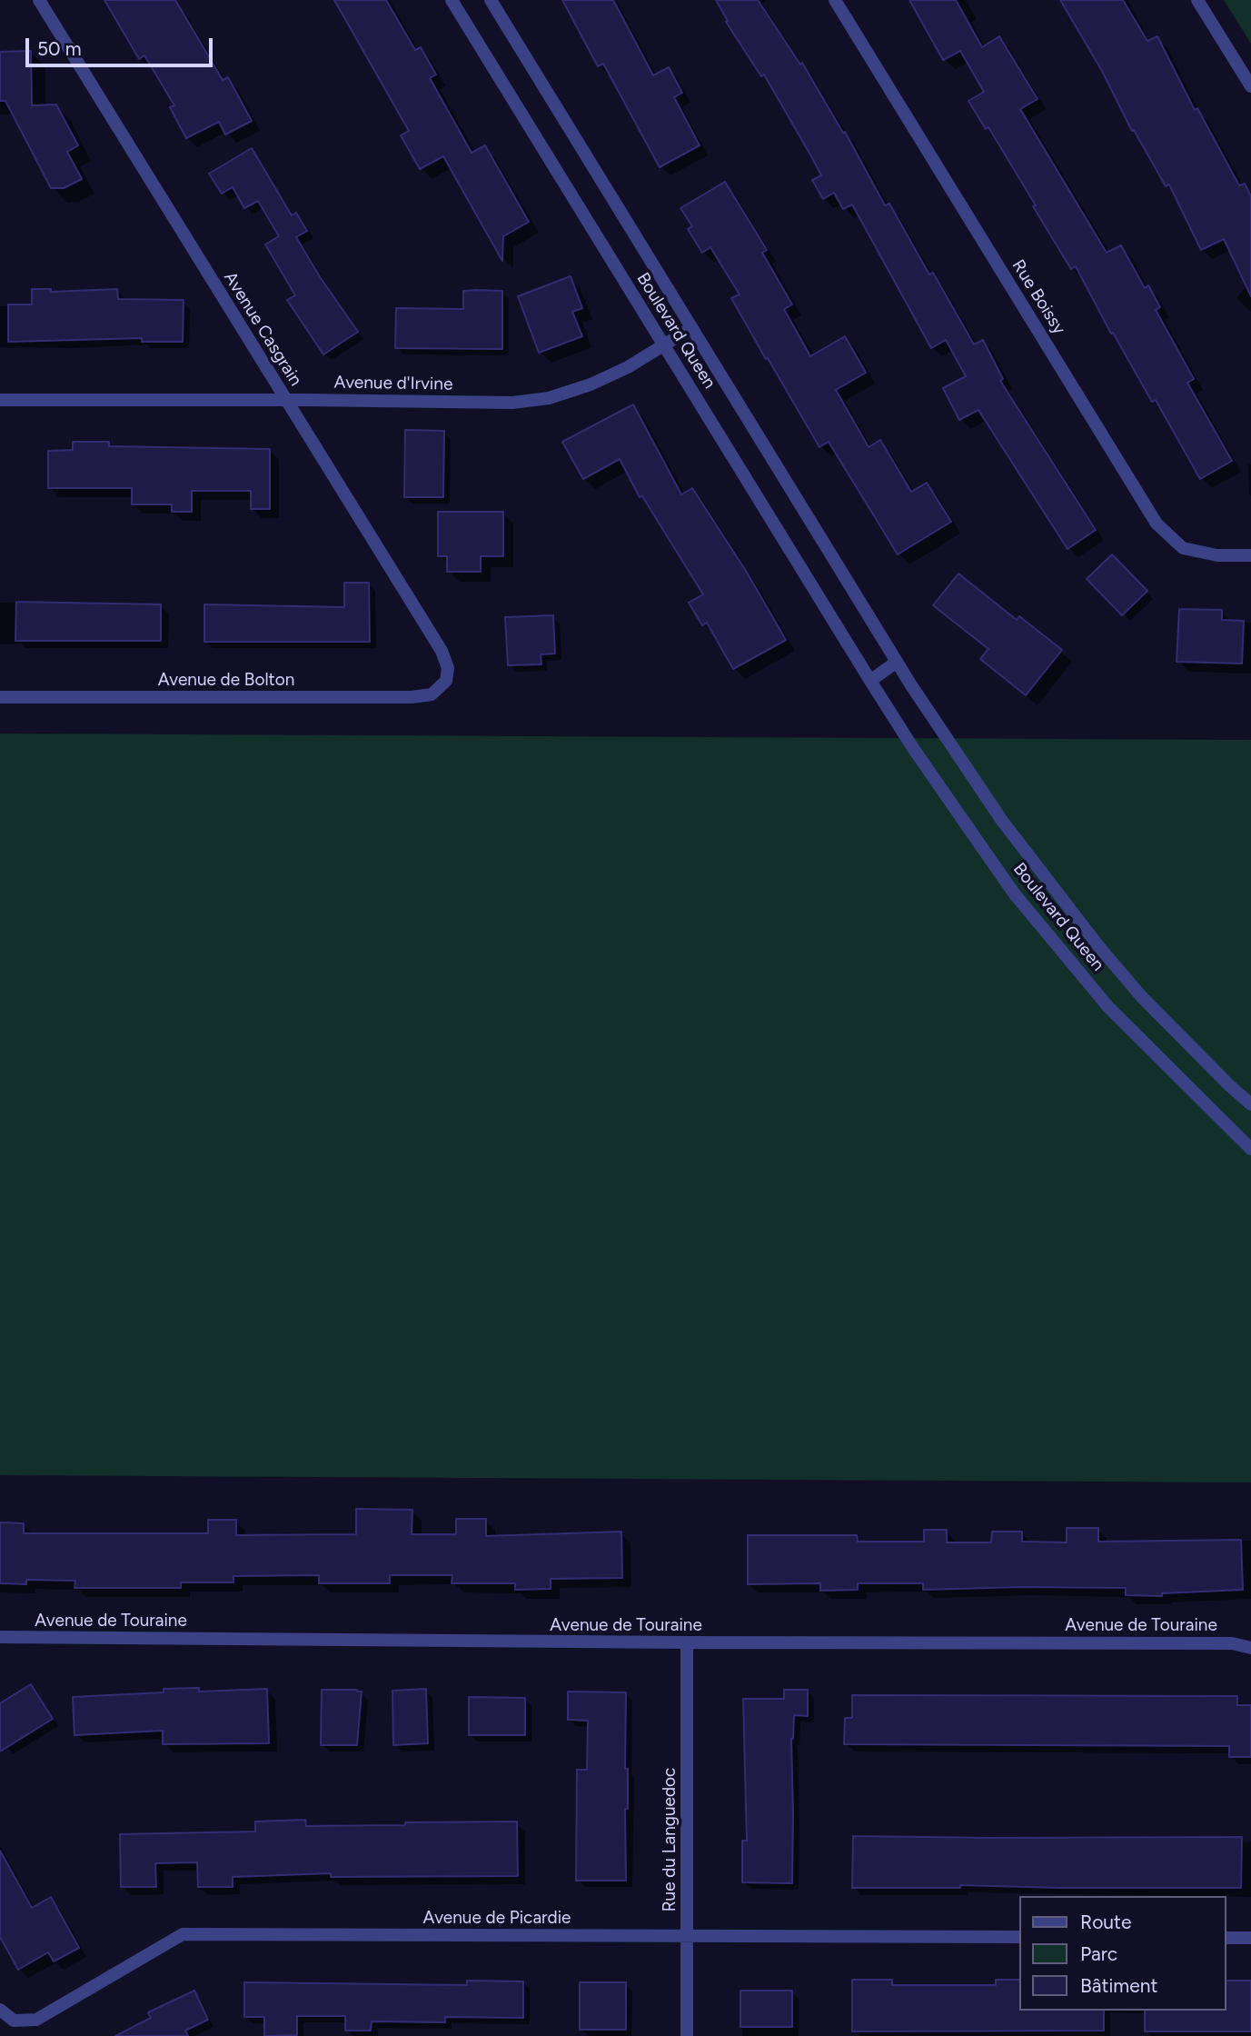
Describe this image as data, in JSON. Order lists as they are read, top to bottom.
{
  "streets": {
    "street": [
      "Rue Boissy",
      "Avenue Casgrain",
      "Boulevard Queen",
      "Avenue d'Irvine",
      "Avenue de Bolton",
      "Avenue de Touraine",
      "Rue du Languedoc",
      "Avenue de Picardie"
    ]
  },
  "crossings": [
    ["Avenue Casgrain", "Avenue d'Irvine"],
    ["Avenue Casgrain", "Avenue de Bolton"],
    ["Boulevard Queen", "Avenue d'Irvine"],
    ["Avenue de Touraine", "Rue du Languedoc"],
    ["Rue du Languedoc", "Avenue de Picardie"]
  ],
  "legend": ["Route", "Parc", "Bâtiment"],
  "scale_bar": "50 m"
}
